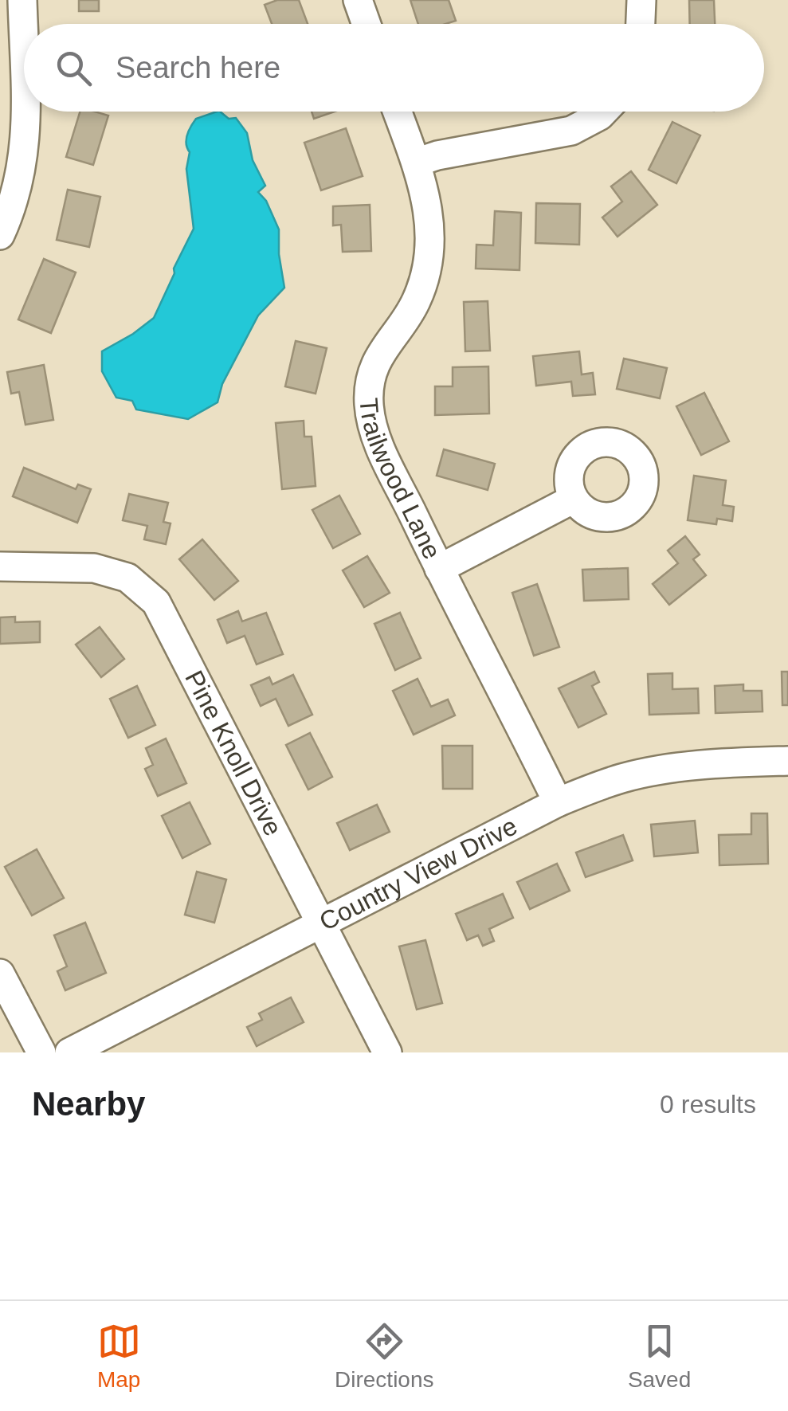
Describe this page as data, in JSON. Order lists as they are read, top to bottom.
{
  "streets": {
    "street": ["Trailwood Lane", "Pine Knoll Drive", "Country View Drive"]
  },
  "crossings": [
    ["Trailwood Lane", "Country View Drive"],
    ["Pine Knoll Drive", "Country View Drive"]
  ],
  "page": {
    "search": "Search here",
    "heading": ["Nearby", "0 results"],
    "nav": ["Map", "Directions", "Saved"]
  }
}
